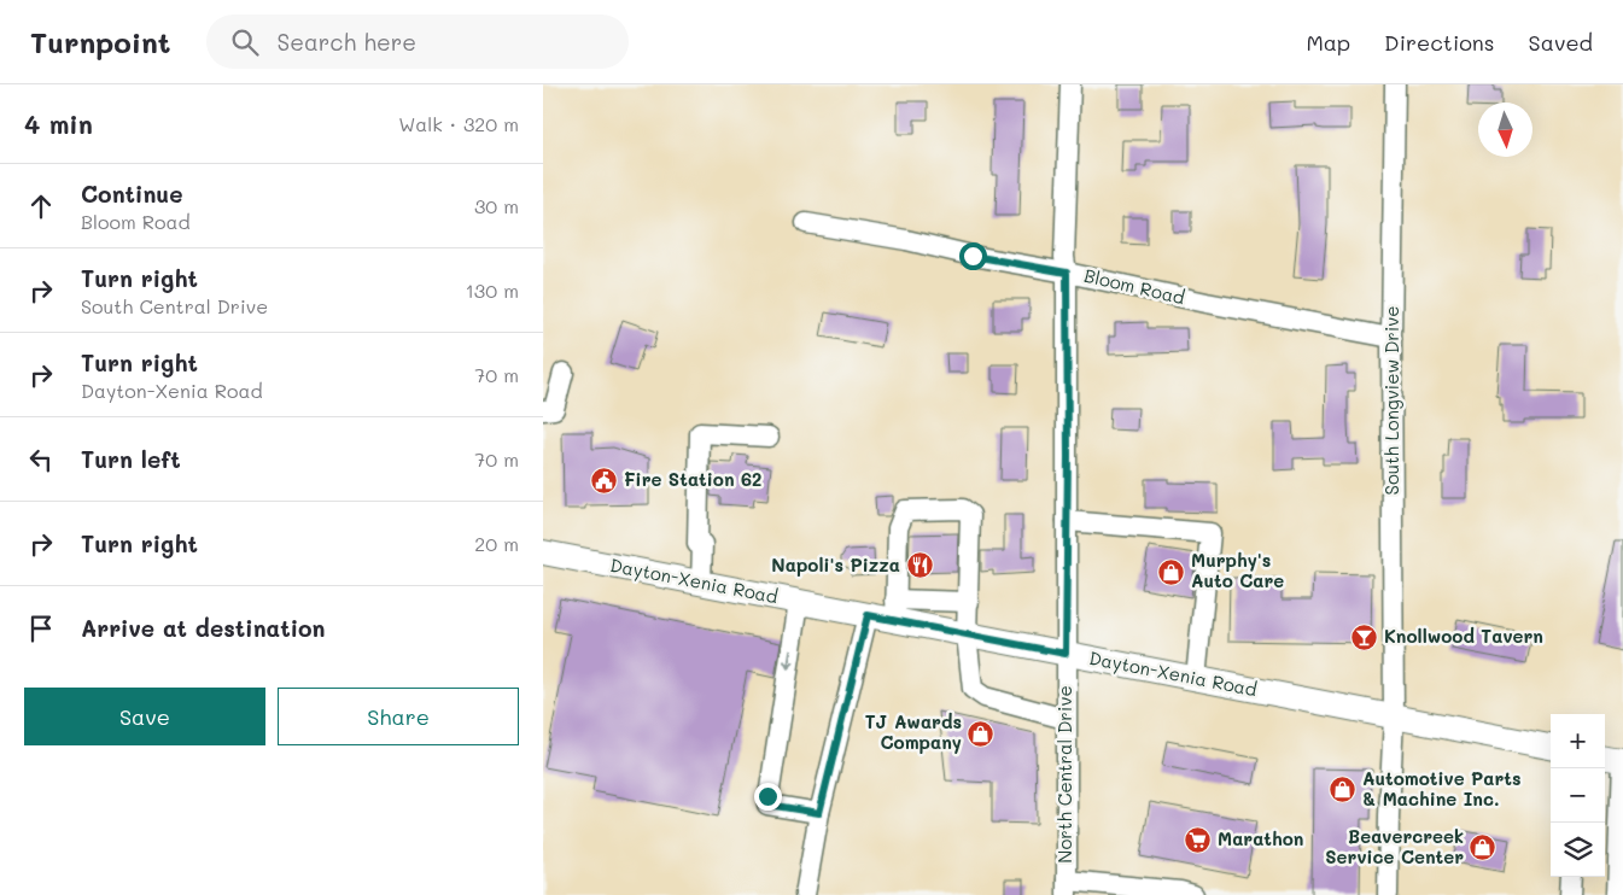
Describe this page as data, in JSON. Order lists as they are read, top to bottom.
{
  "streets": {
    "main road": ["Dayton-Xenia Road"],
    "street": ["Bloom Road", "South Longview Drive", "North Central Drive"]
  },
  "crossings": [
    ["Bloom Road", "South Longview Drive"],
    ["Bloom Road", "North Central Drive"],
    ["South Longview Drive", "Dayton-Xenia Road"],
    ["Dayton-Xenia Road", "North Central Drive"]
  ],
  "places": {
    "public building": ["Fire Station 62"],
    "restaurant": ["Napoli's Pizza"],
    "shop": [
      "Murphy's Auto Care",
      "TJ Awards Company",
      "Automotive Parts & Machine Inc.",
      "Beavercreek Service Center"
    ],
    "bar": ["Knollwood Tavern"],
    "supermarket": ["Marathon"]
  },
  "north": "bottom",
  "page": {
    "header": "Turnpoint",
    "search": "Search here",
    "nav": ["Map", "Directions", "Saved"],
    "heading": ["4 min", "Walk · 320 m"],
    "list": [
      ["Continue", "Bloom Road", "30 m"],
      ["Turn right", "South Central Drive", "130 m"],
      ["Turn right", "Dayton-Xenia Road", "70 m"],
      ["Turn left", "70 m"],
      ["Turn right", "20 m"],
      "Arrive at destination"
    ],
    "buttons": ["Save", "Share"],
    "map_buttons": ["+", "−"]
  }
}
